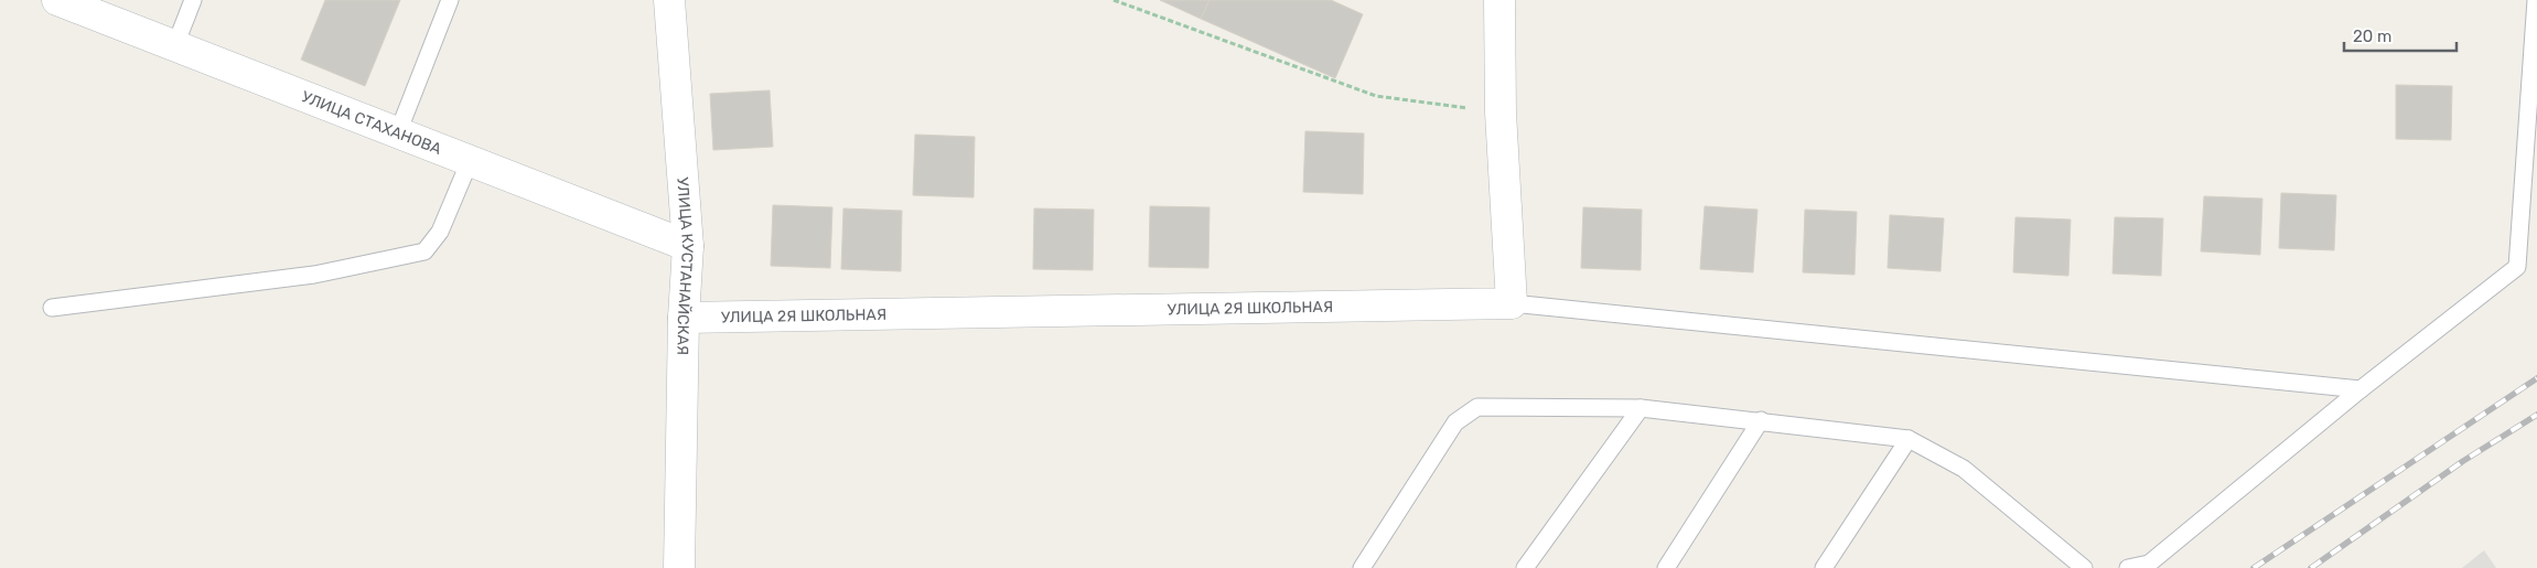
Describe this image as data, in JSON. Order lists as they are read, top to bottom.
{
  "streets": {
    "street": ["УЛИЦА СТАХАНОВА", "УЛИЦА КУСТАНАЙСКАЯ", "УЛИЦА 2Я ШКОЛЬНАЯ"]
  },
  "crossings": [
    ["УЛИЦА СТАХАНОВА", "УЛИЦА КУСТАНАЙСКАЯ"],
    ["УЛИЦА КУСТАНАЙСКАЯ", "УЛИЦА 2Я ШКОЛЬНАЯ"]
  ],
  "scale_bar": "20 m"
}
